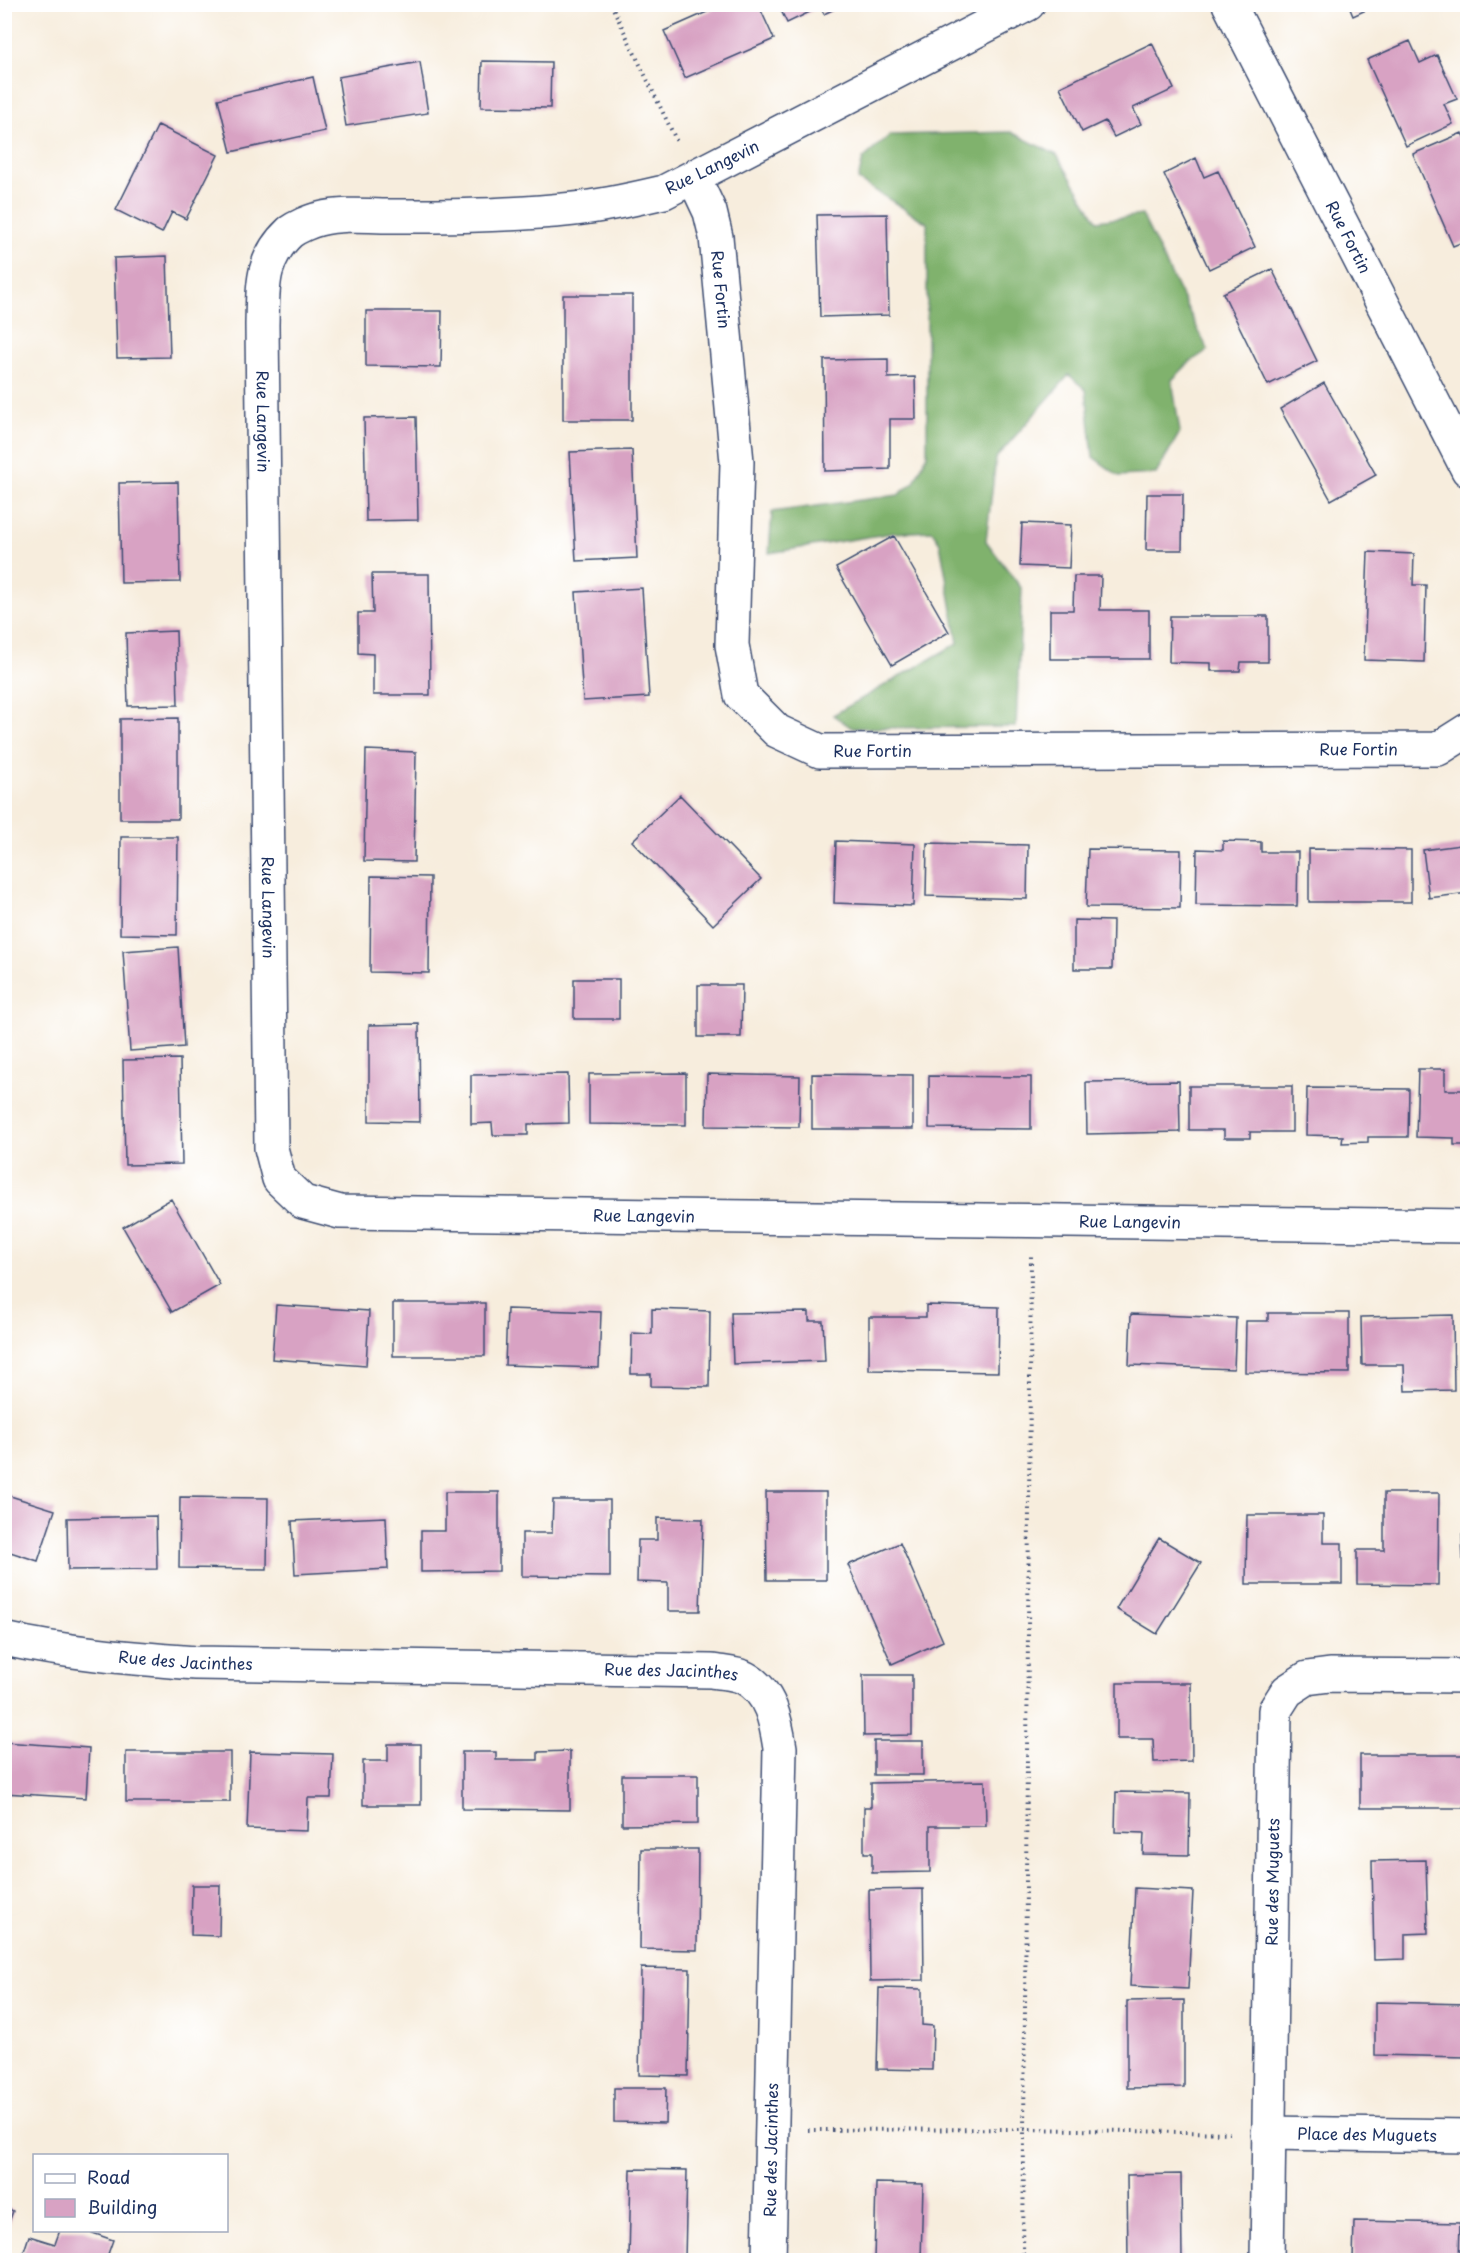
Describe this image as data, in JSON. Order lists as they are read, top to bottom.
{
  "streets": {
    "street": [
      "Rue Langevin",
      "Rue Fortin",
      "Rue des Jacinthes",
      "Rue des Muguets",
      "Place des Muguets"
    ]
  },
  "crossings": [
    ["Rue Langevin", "Rue Fortin"],
    ["Rue des Muguets", "Place des Muguets"]
  ],
  "legend": ["Road", "Building"]
}
